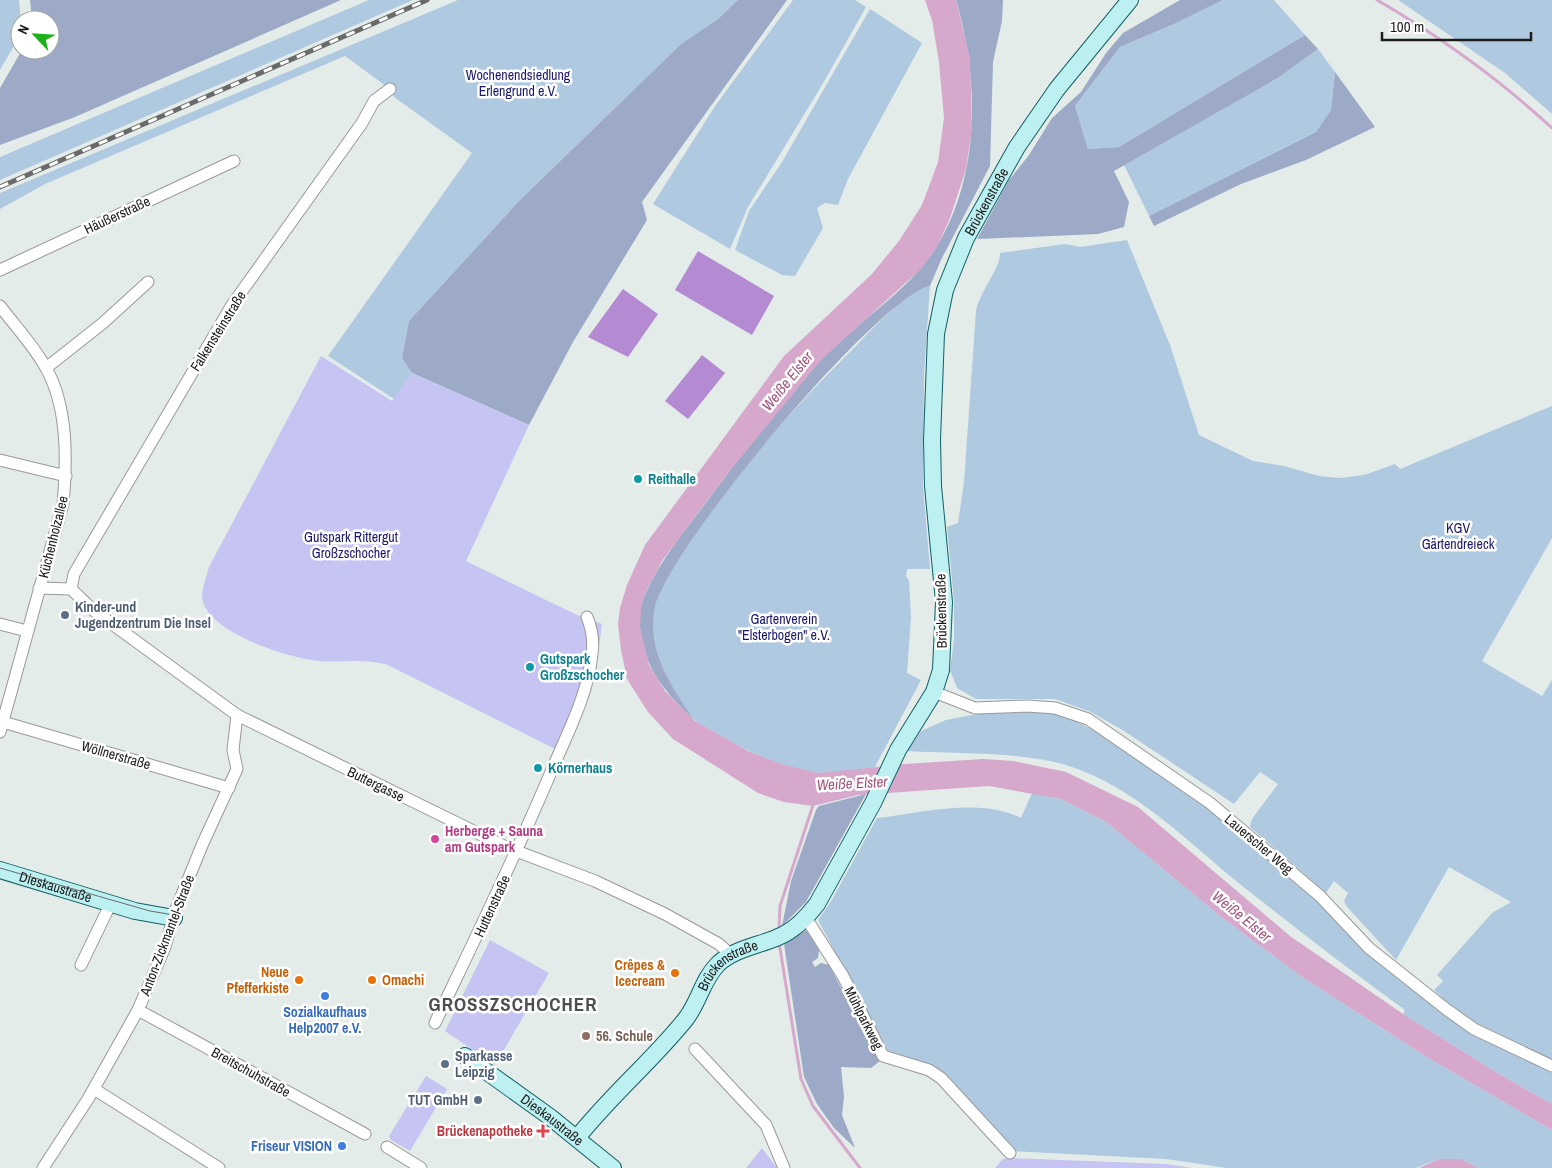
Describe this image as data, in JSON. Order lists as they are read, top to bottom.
{
  "streets": {
    "main road": ["Brückenstraße", "Dieskaustraße"],
    "street": [
      "Häußerstraße",
      "Falkensteinstraße",
      "Küchenholzallee",
      "Wöllnerstraße",
      "Buttergasse",
      "Lauerscher Weg",
      "Huttenstraße",
      "Anton-Zickmantel-Straße",
      "Mühlparkweg",
      "Breitschuhstraße"
    ]
  },
  "crossings": [
    ["Brückenstraße", "Buttergasse"],
    ["Brückenstraße", "Lauerscher Weg"],
    ["Brückenstraße", "Dieskaustraße"],
    ["Brückenstraße", "Mühlparkweg"],
    ["Falkensteinstraße", "Buttergasse"],
    ["Küchenholzallee", "Wöllnerstraße"],
    ["Wöllnerstraße", "Anton-Zickmantel-Straße"],
    ["Buttergasse", "Huttenstraße"],
    ["Buttergasse", "Anton-Zickmantel-Straße"],
    ["Dieskaustraße", "Anton-Zickmantel-Straße"],
    ["Anton-Zickmantel-Straße", "Breitschuhstraße"]
  ],
  "districts": ["GROSSZSCHOCHER"],
  "water": ["Weiße Elster"],
  "parks": [
    "Wochenendsiedlung Erlengrund e.V.",
    "KGV Gärtendreieck",
    "Gutspark Rittergut Großzschocher",
    "Gartenverein \"Elsterbogen\" e.V."
  ],
  "places": {
    "other": [
      "Reithalle",
      "Kinder-und Jugendzentrum Die Insel",
      "Gutspark Großzschocher",
      "Körnerhaus",
      "Herberge + Sauna am Gutspark",
      "Crêpes & Icecream",
      "Neue Pfefferkiste",
      "Omachi",
      "Sozialkaufhaus Help2007 e.V.",
      "56. Schule",
      "Sparkasse Leipzig",
      "TUT GmbH",
      "Friseur VISION"
    ],
    "health": ["Brückenapotheke"]
  },
  "scale_bar": "100 m",
  "north": "top left"
}
